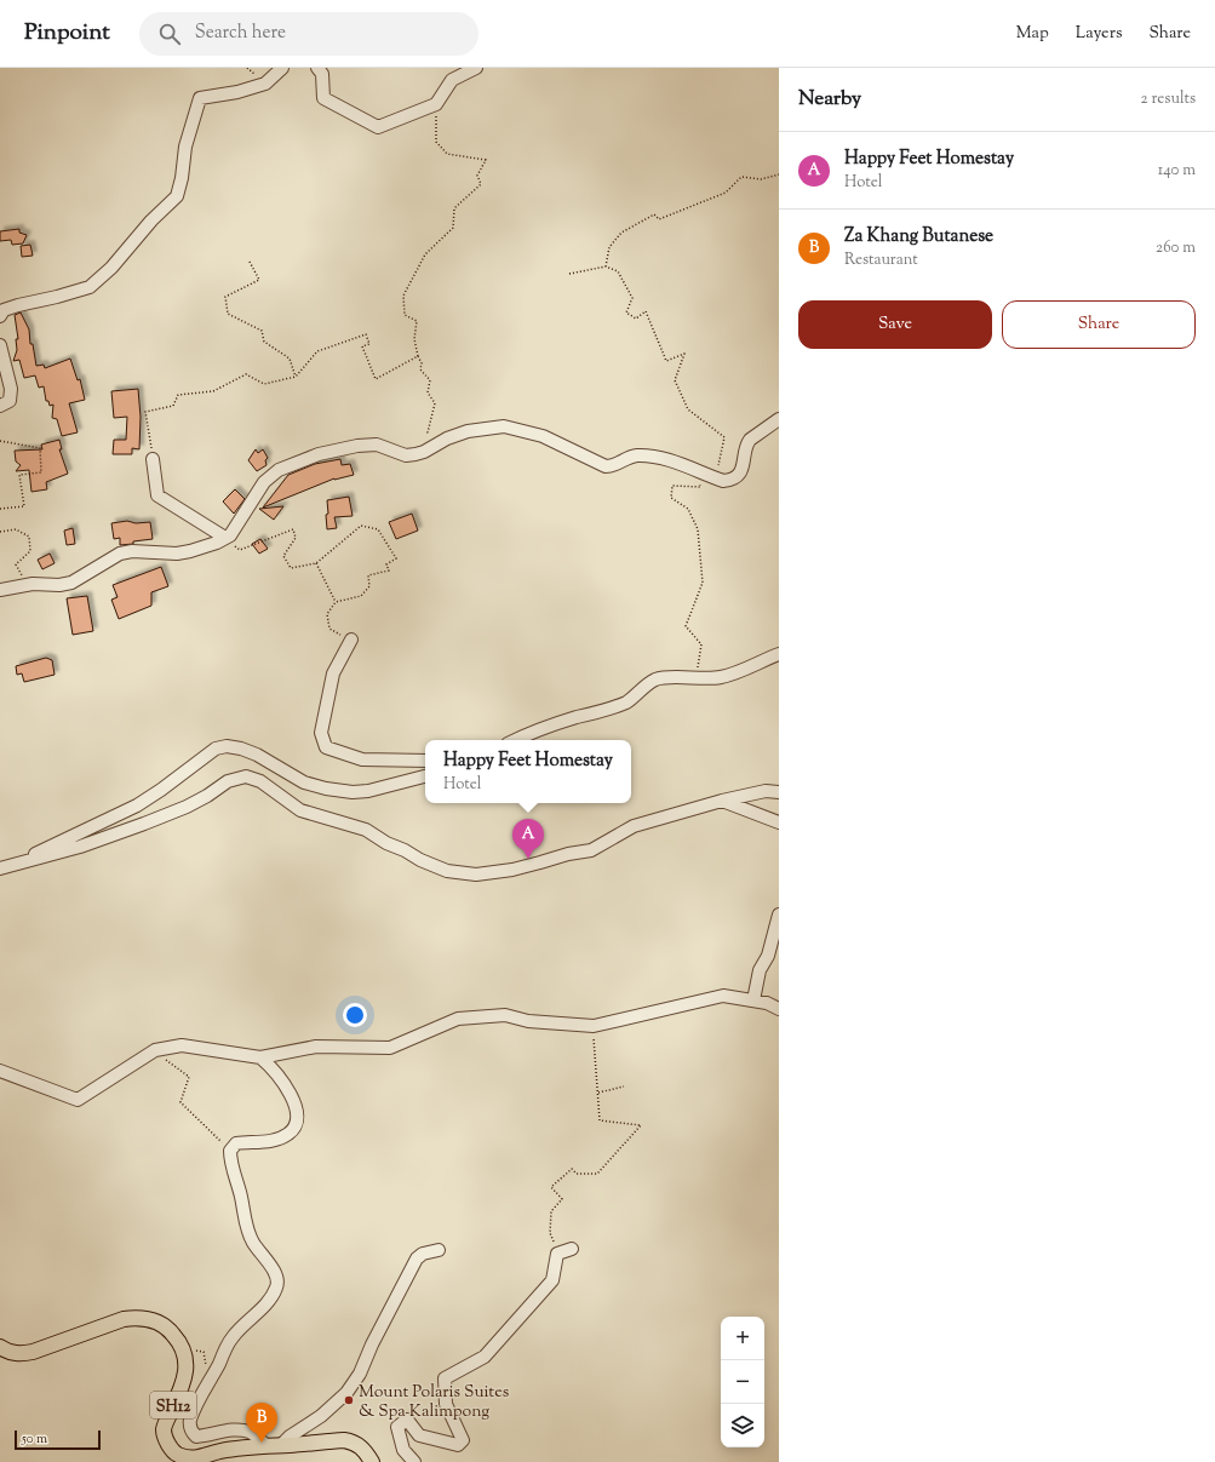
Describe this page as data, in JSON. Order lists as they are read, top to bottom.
{
  "streets": {
    "main road": ["SH12"]
  },
  "places": ["Mount Polaris Suites & Spa Kalimpong"],
  "scale_bar": "50 m",
  "page": {
    "header": "Pinpoint",
    "search": "Search here",
    "nav": ["Map", "Layers", "Share"],
    "heading": ["Nearby", "2 results"],
    "list": [
      {
        "mark": "A",
        "name": "Happy Feet Homestay",
        "note": "Hotel",
        "value": "140 m"
      },
      {
        "mark": "B",
        "name": "Za Khang Butanese",
        "note": "Restaurant",
        "value": "260 m"
      }
    ],
    "buttons": ["Save", "Share"],
    "popup": ["Happy Feet Homestay", "Hotel"],
    "pins": ["A", "B"],
    "map_buttons": ["+", "−"],
    "scale": "50 m"
  }
}
